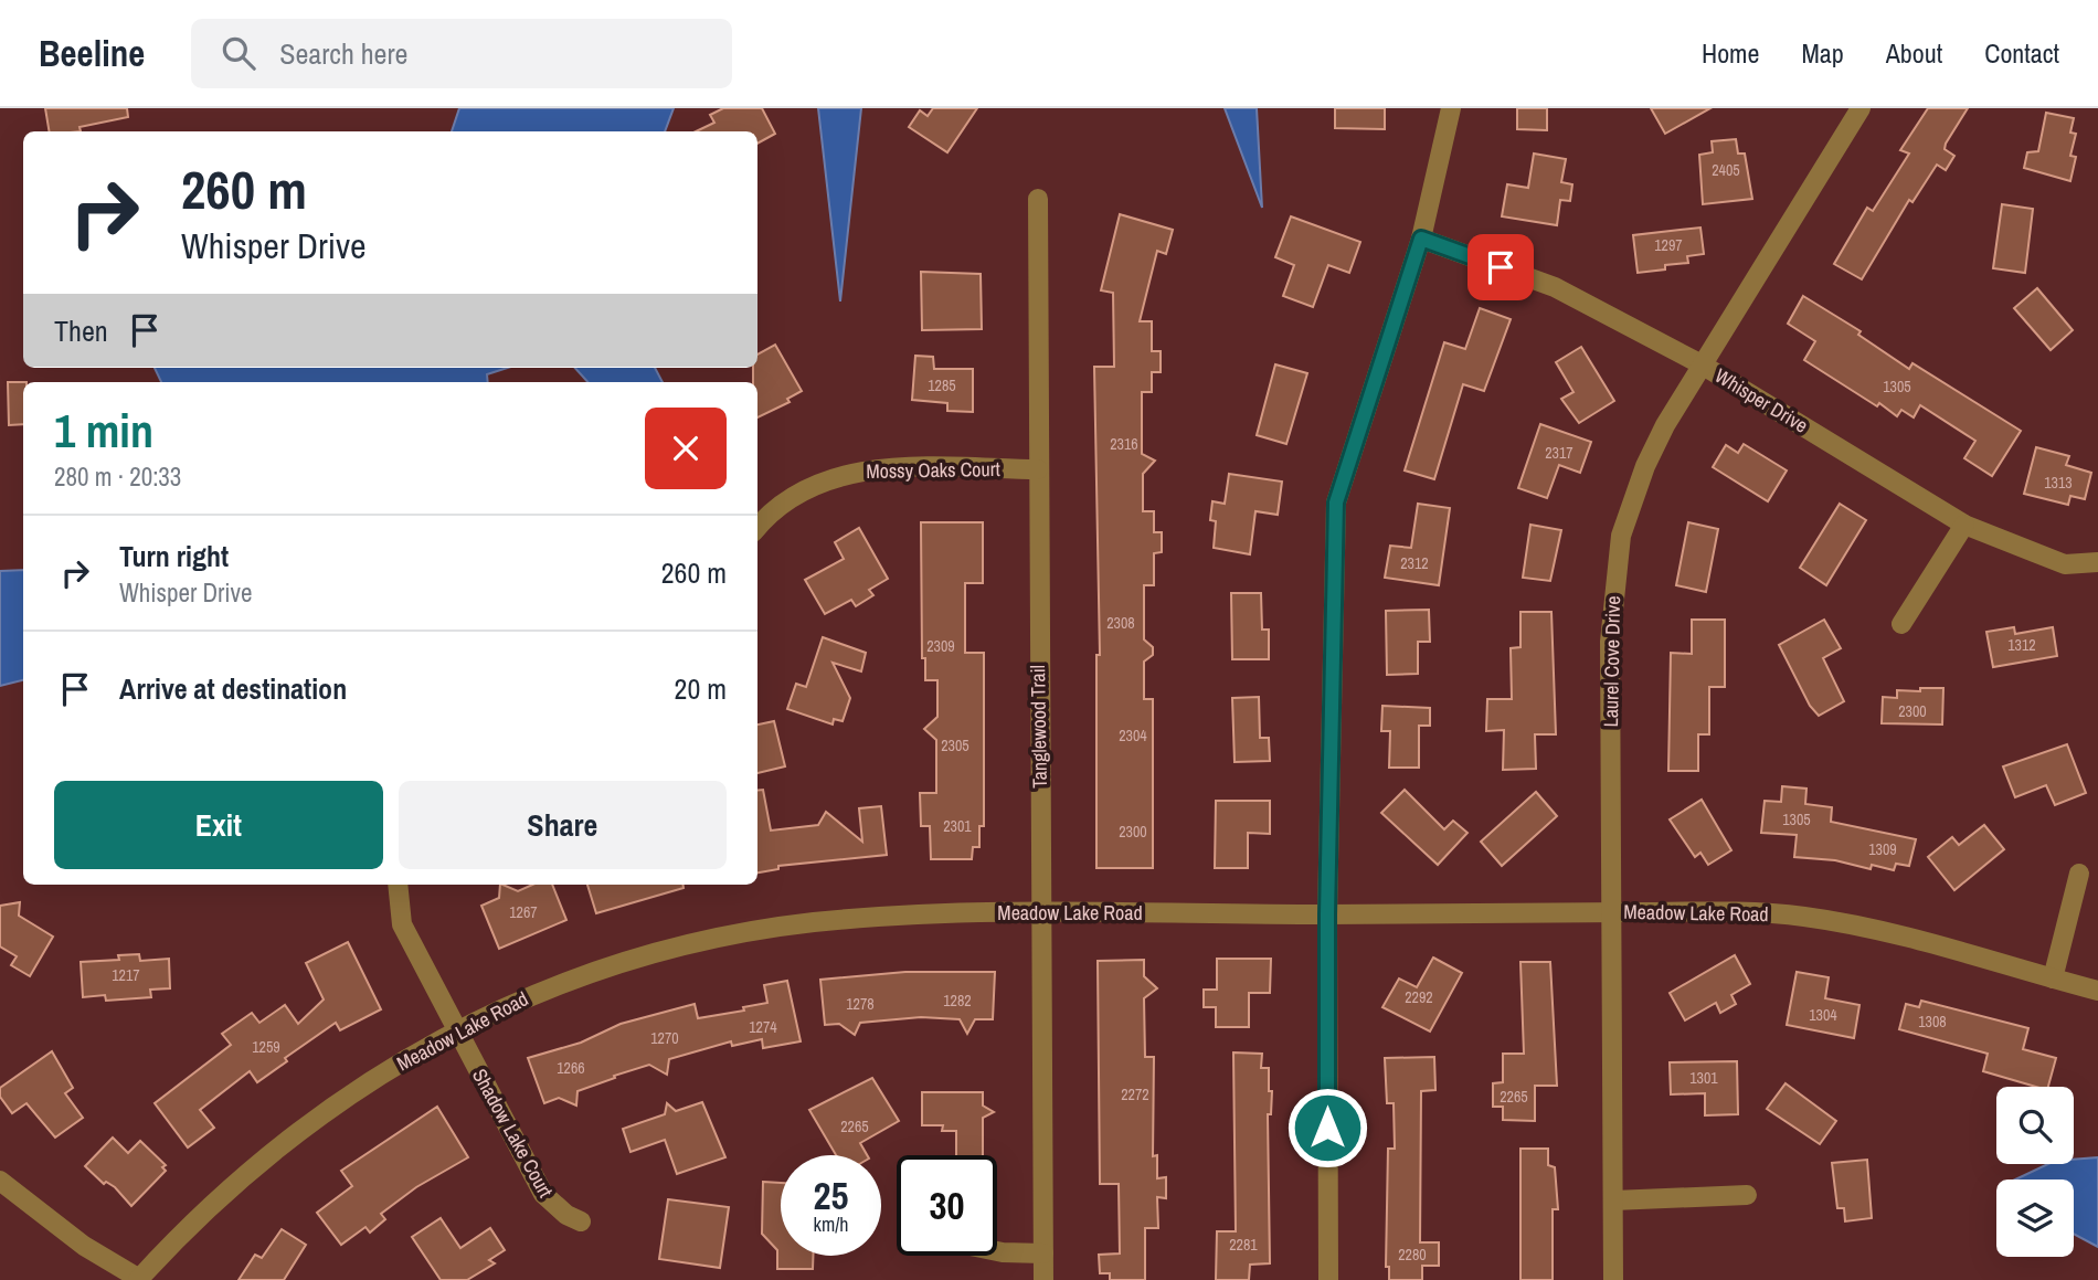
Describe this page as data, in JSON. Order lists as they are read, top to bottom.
{
  "streets": {
    "street": [
      "Whisper Drive",
      "Mossy Oaks Court",
      "Laurel Cove Drive",
      "Tanglewood Trail",
      "Meadow Lake Road",
      "Shadow Lake Court"
    ]
  },
  "crossings": [
    ["Whisper Drive", "Laurel Cove Drive"],
    ["Mossy Oaks Court", "Tanglewood Trail"],
    ["Laurel Cove Drive", "Meadow Lake Road"],
    ["Tanglewood Trail", "Meadow Lake Road"],
    ["Meadow Lake Road", "Shadow Lake Court"]
  ],
  "house_numbers": [
    "2405",
    "1297",
    "1285",
    "1305",
    "2316",
    "2317",
    "1313",
    "2312",
    "2308",
    "1312",
    "2309",
    "2300",
    "2304",
    "2305",
    "1305",
    "2301",
    "2300",
    "1309",
    "1267",
    "1217",
    "2292",
    "1282",
    "1278",
    "1304",
    "1308",
    "1274",
    "1270",
    "1259",
    "1266",
    "1301",
    "2272",
    "2265",
    "2265",
    "2281",
    "2280"
  ],
  "page": {
    "header": "Beeline",
    "search": "Search here",
    "nav": [
      "Home",
      "Map",
      "About",
      "Contact"
    ],
    "turn": ["260 m", "Whisper Drive"],
    "then": "Then",
    "heading": ["1 min", "280 m · 20:33"],
    "list": [
      {
        "name": "Turn right",
        "note": "Whisper Drive",
        "value": "260 m"
      },
      {
        "name": "Arrive at destination",
        "value": "20 m"
      }
    ],
    "buttons": ["Exit", "Share"],
    "speed": "25 km/h",
    "limit": "30"
  }
}
